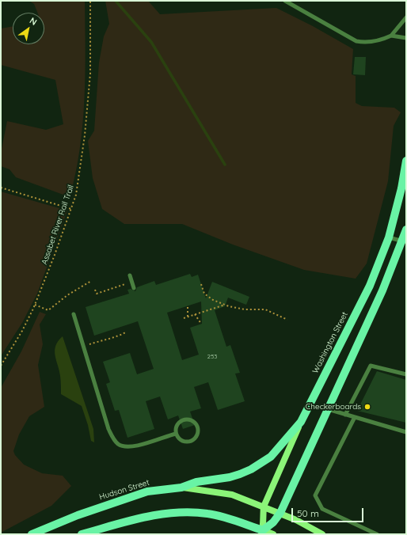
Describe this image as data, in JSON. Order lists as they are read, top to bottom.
{
  "streets": {
    "main road": ["Washington Street", "Hudson Street"],
    "path": ["Assabet River Rail Trail"]
  },
  "crossings": [
    ["Washington Street", "Hudson Street"]
  ],
  "places": ["Checkerboards"],
  "house_numbers": ["253"],
  "scale_bar": "50 m",
  "north": "top right"
}
